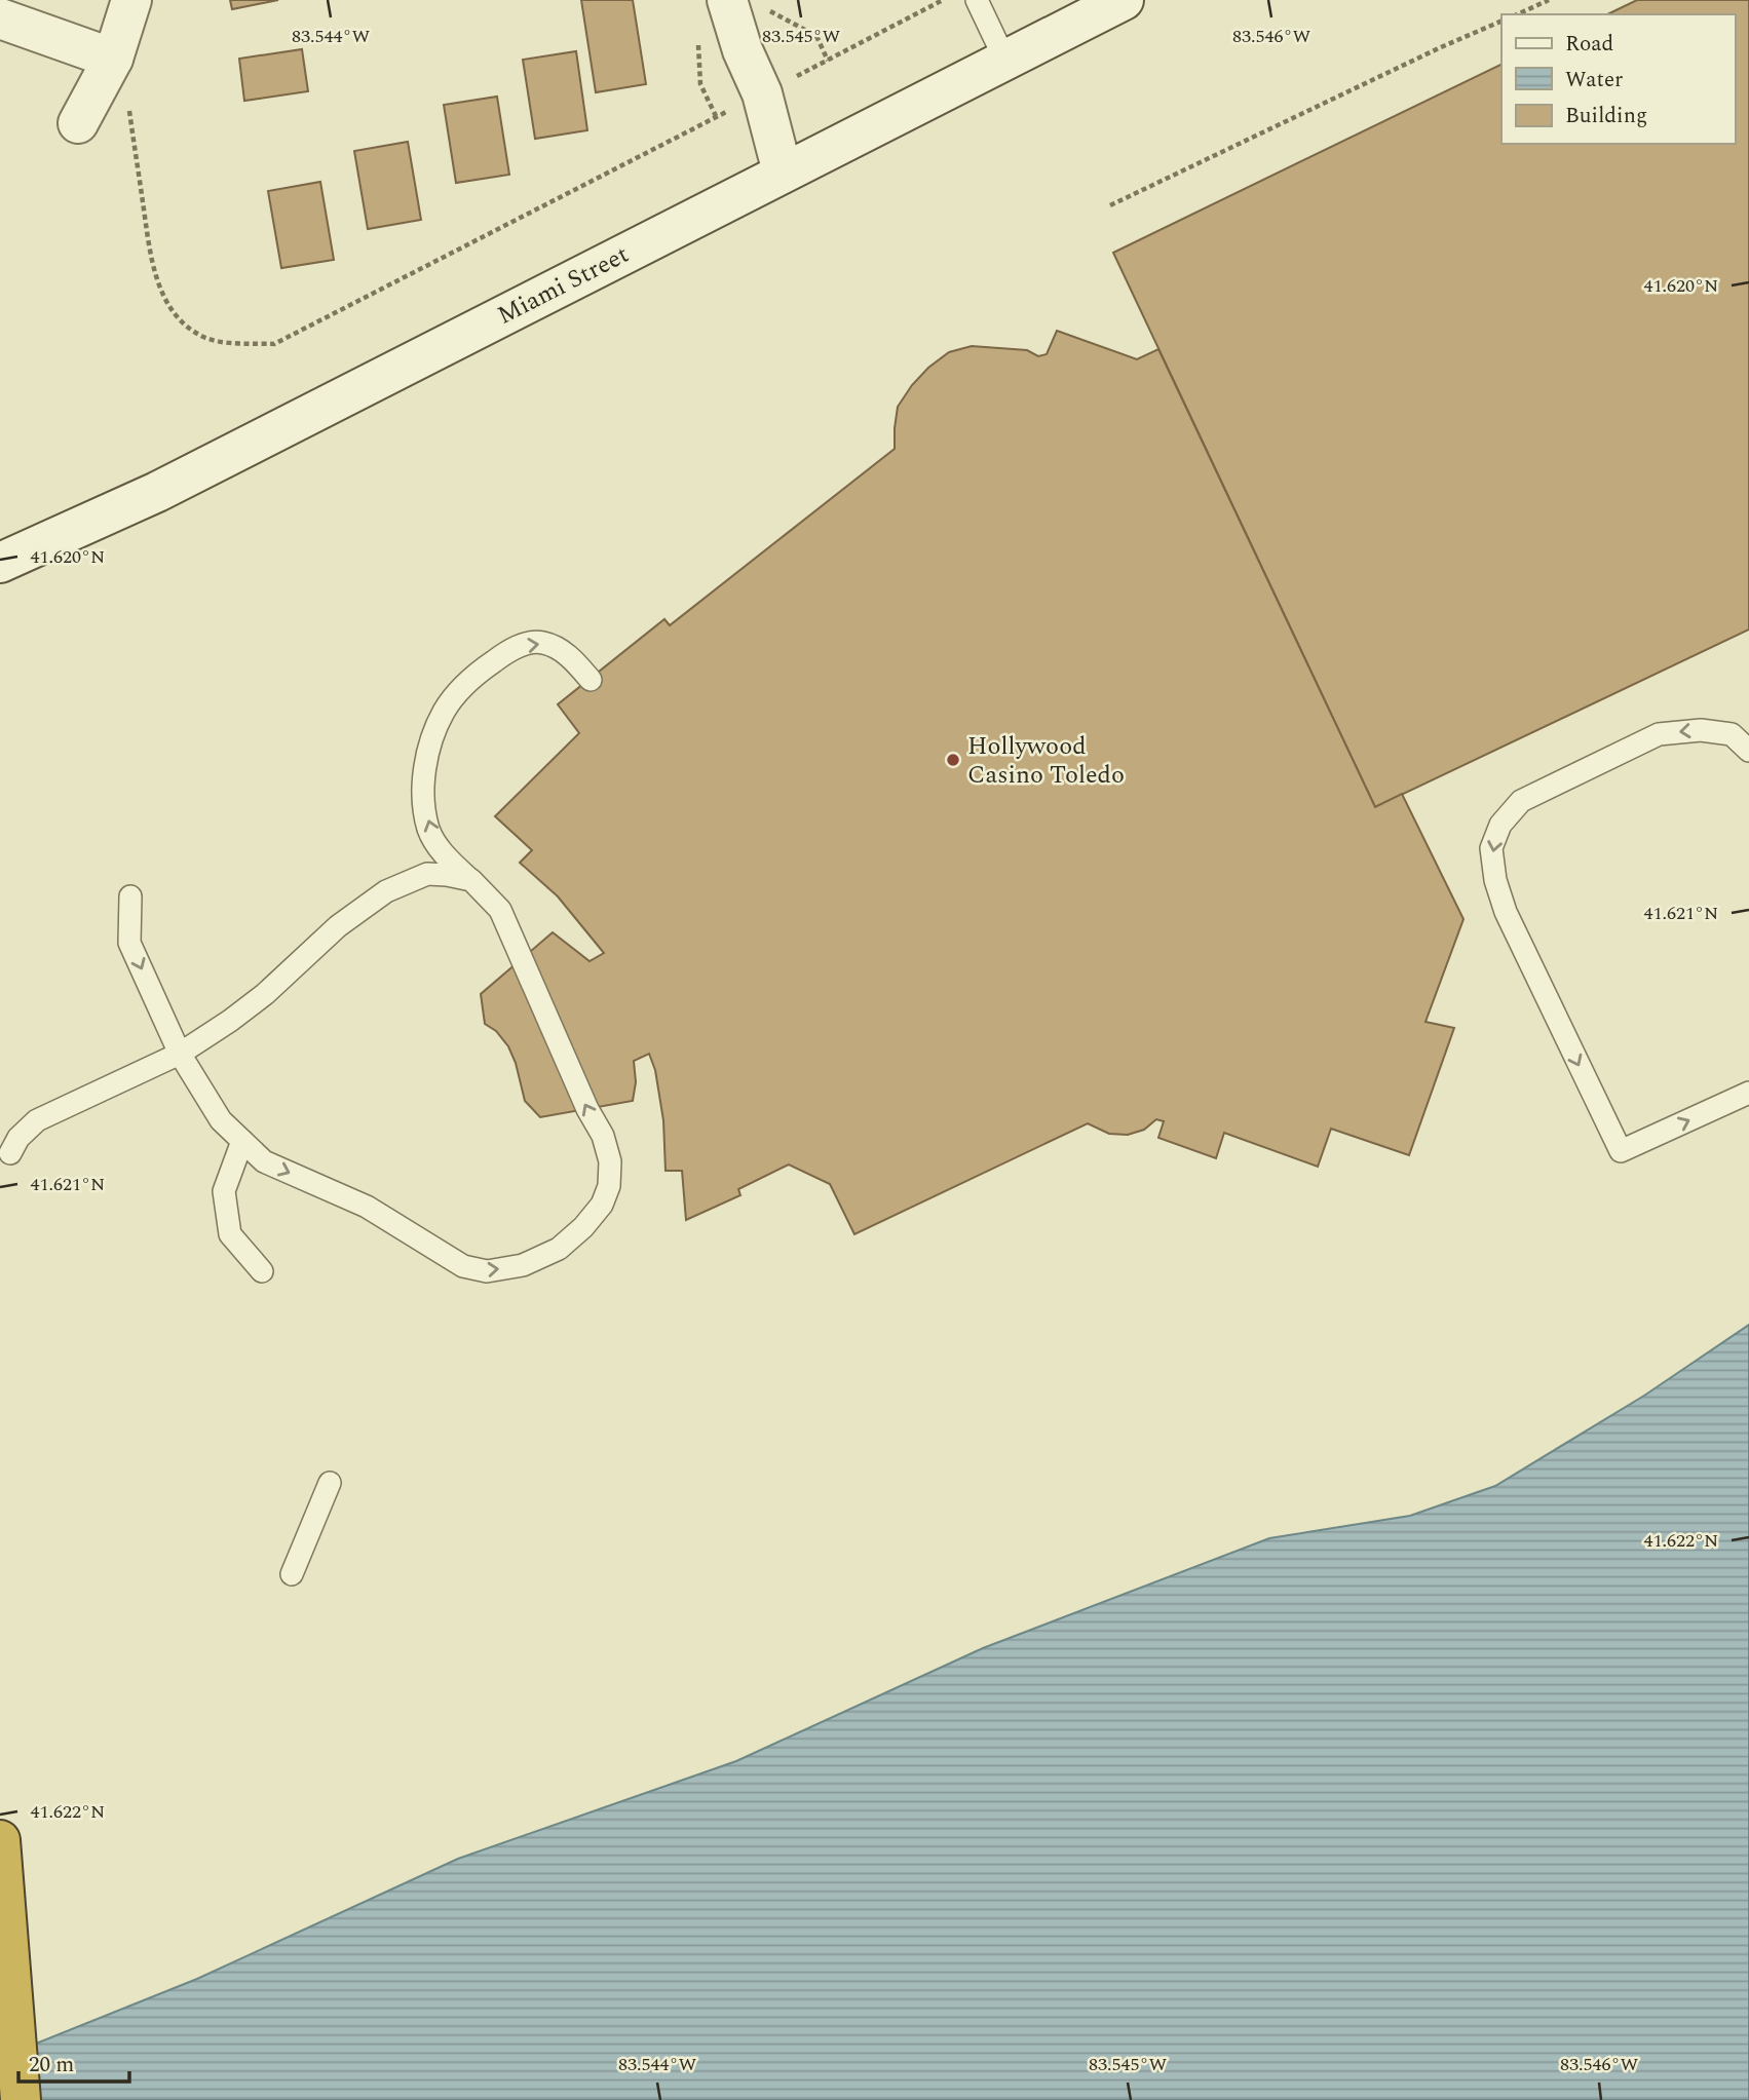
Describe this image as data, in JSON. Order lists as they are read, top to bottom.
{
  "streets": {
    "main road": ["Miami Street"]
  },
  "places": ["Hollywood Casino Toledo"],
  "legend": ["Road", "Water", "Building"],
  "scale_bar": "20 m",
  "coordinates": [
    "83.544°W",
    "83.545°W",
    "83.546°W",
    "41.620°N",
    "41.621°N",
    "41.622°N"
  ]
}
